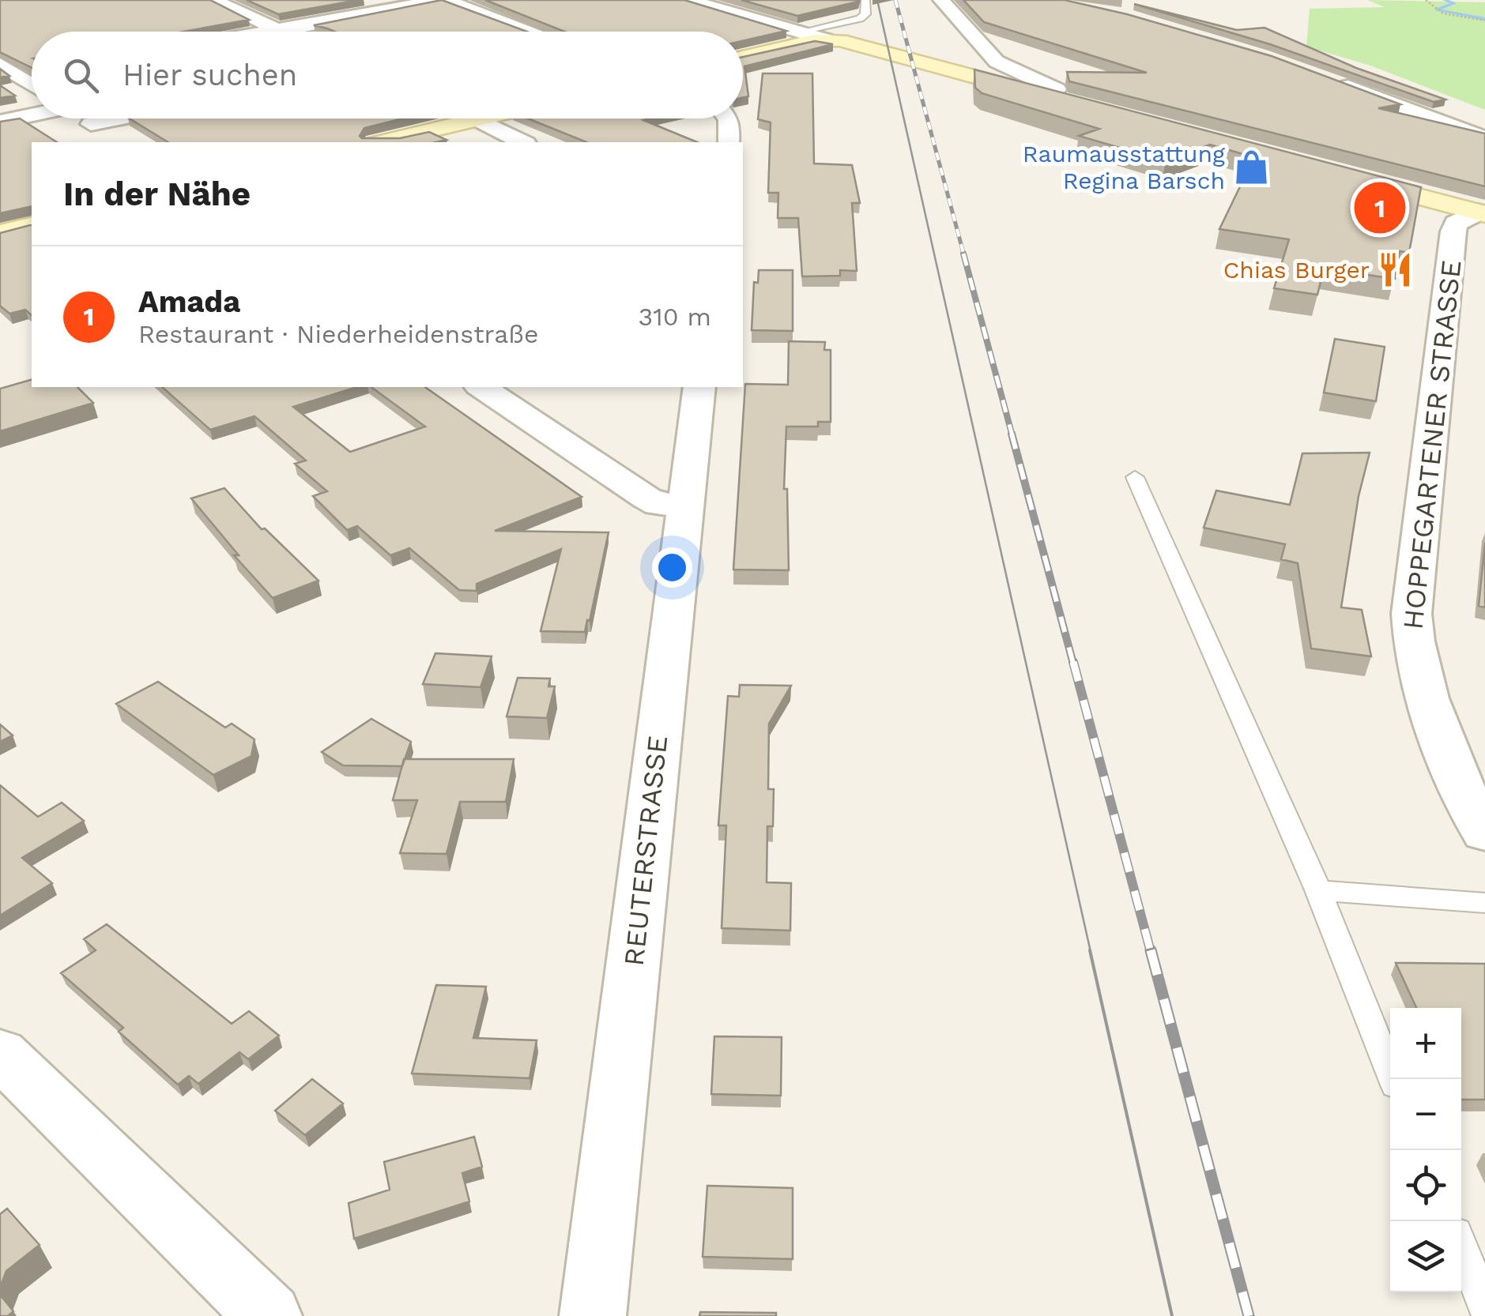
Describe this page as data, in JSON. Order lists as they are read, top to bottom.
{
  "streets": {
    "street": ["HOPPEGARTENER STRASSE", "REUTERSTRASSE"]
  },
  "places": {
    "shop": ["Raumausstattung Regina Barsch"],
    "restaurant": ["Chias Burger"]
  },
  "page": {
    "search": "Hier suchen",
    "heading": "In der Nähe",
    "pins": "1",
    "list": [
      {
        "mark": "1",
        "name": "Amada",
        "note": "Restaurant · Niederheidenstraße",
        "value": "310 m"
      }
    ],
    "map_buttons": ["+", "−"]
  }
}
